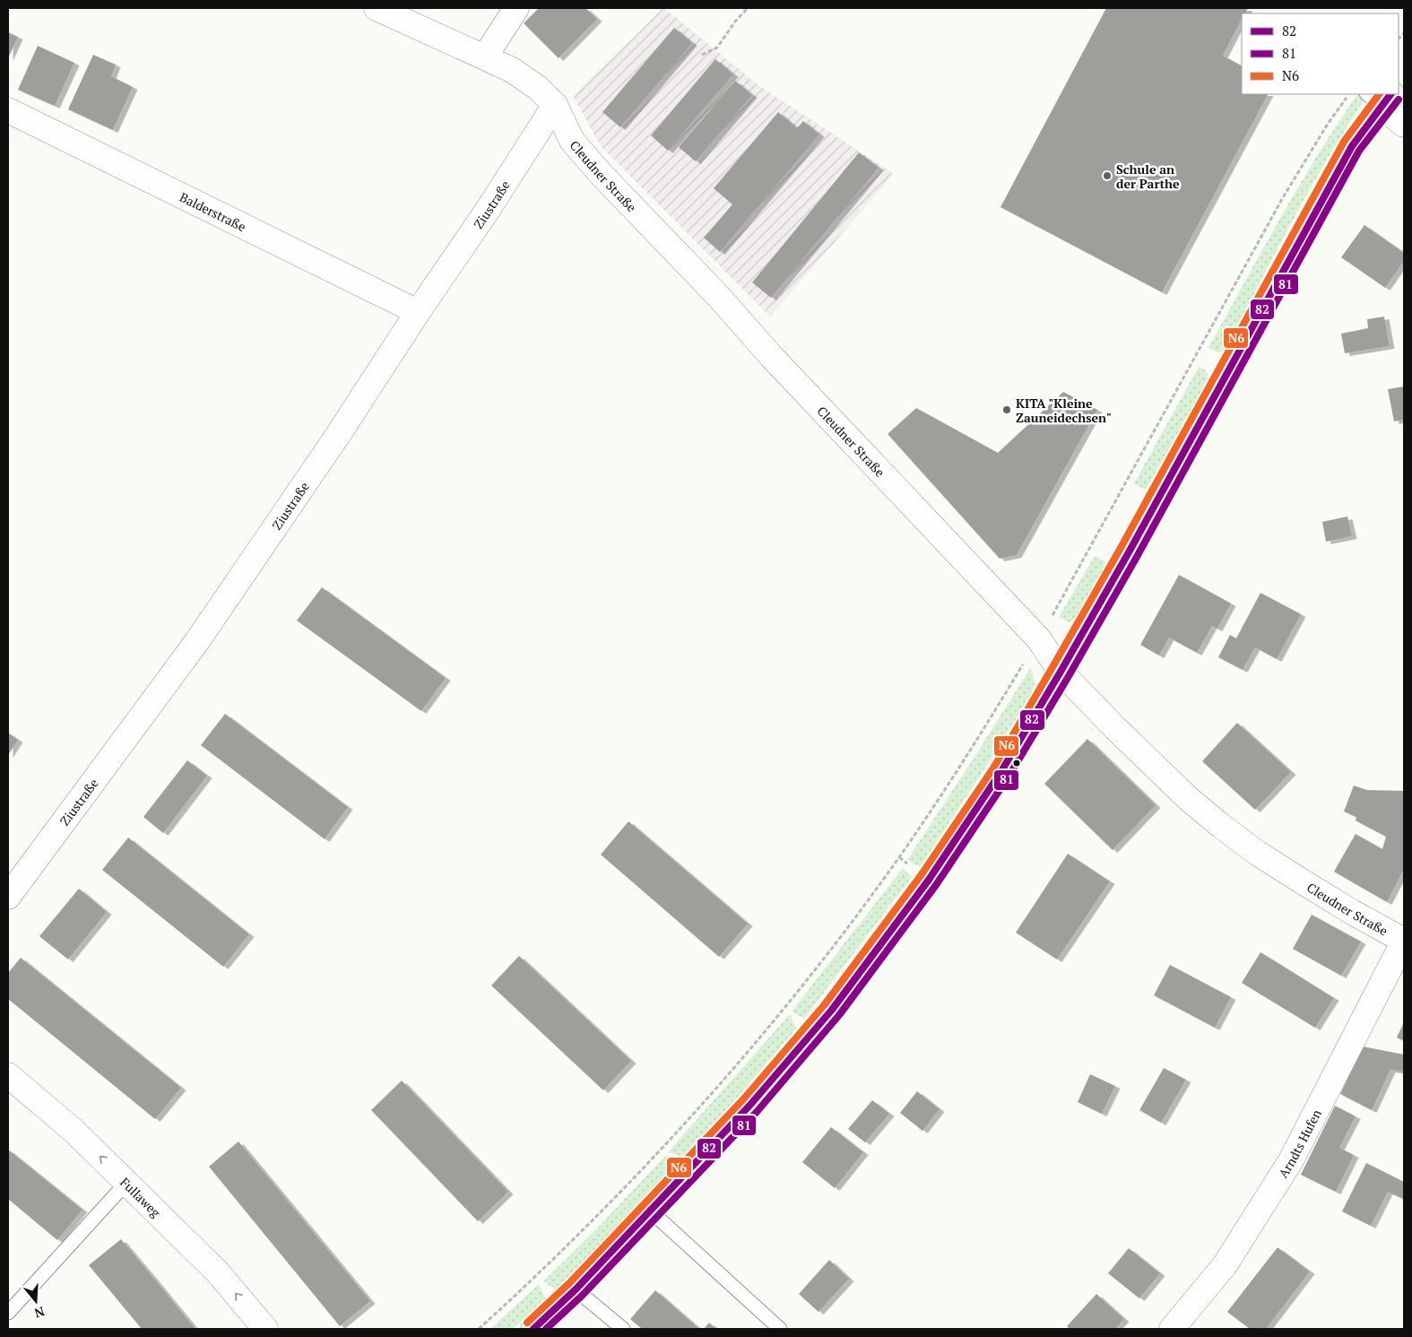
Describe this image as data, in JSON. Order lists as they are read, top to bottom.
{
  "streets": {
    "street": [
      "Cleudner Straße",
      "Ziustraße",
      "Balderstraße",
      "Arndts Hufen",
      "Fullaweg"
    ]
  },
  "crossings": [
    ["Cleudner Straße", "Ziustraße"],
    ["Cleudner Straße", "Arndts Hufen"],
    ["Ziustraße", "Balderstraße"]
  ],
  "one_way": ["Fullaweg"],
  "places": ["Schule an der Parthe", "KITA \"Kleine Zauneidechsen\""],
  "lines": ["transit line 82", "transit line N6", "transit line 81"],
  "legend": ["82", "81", "N6"],
  "north": "bottom"
}
